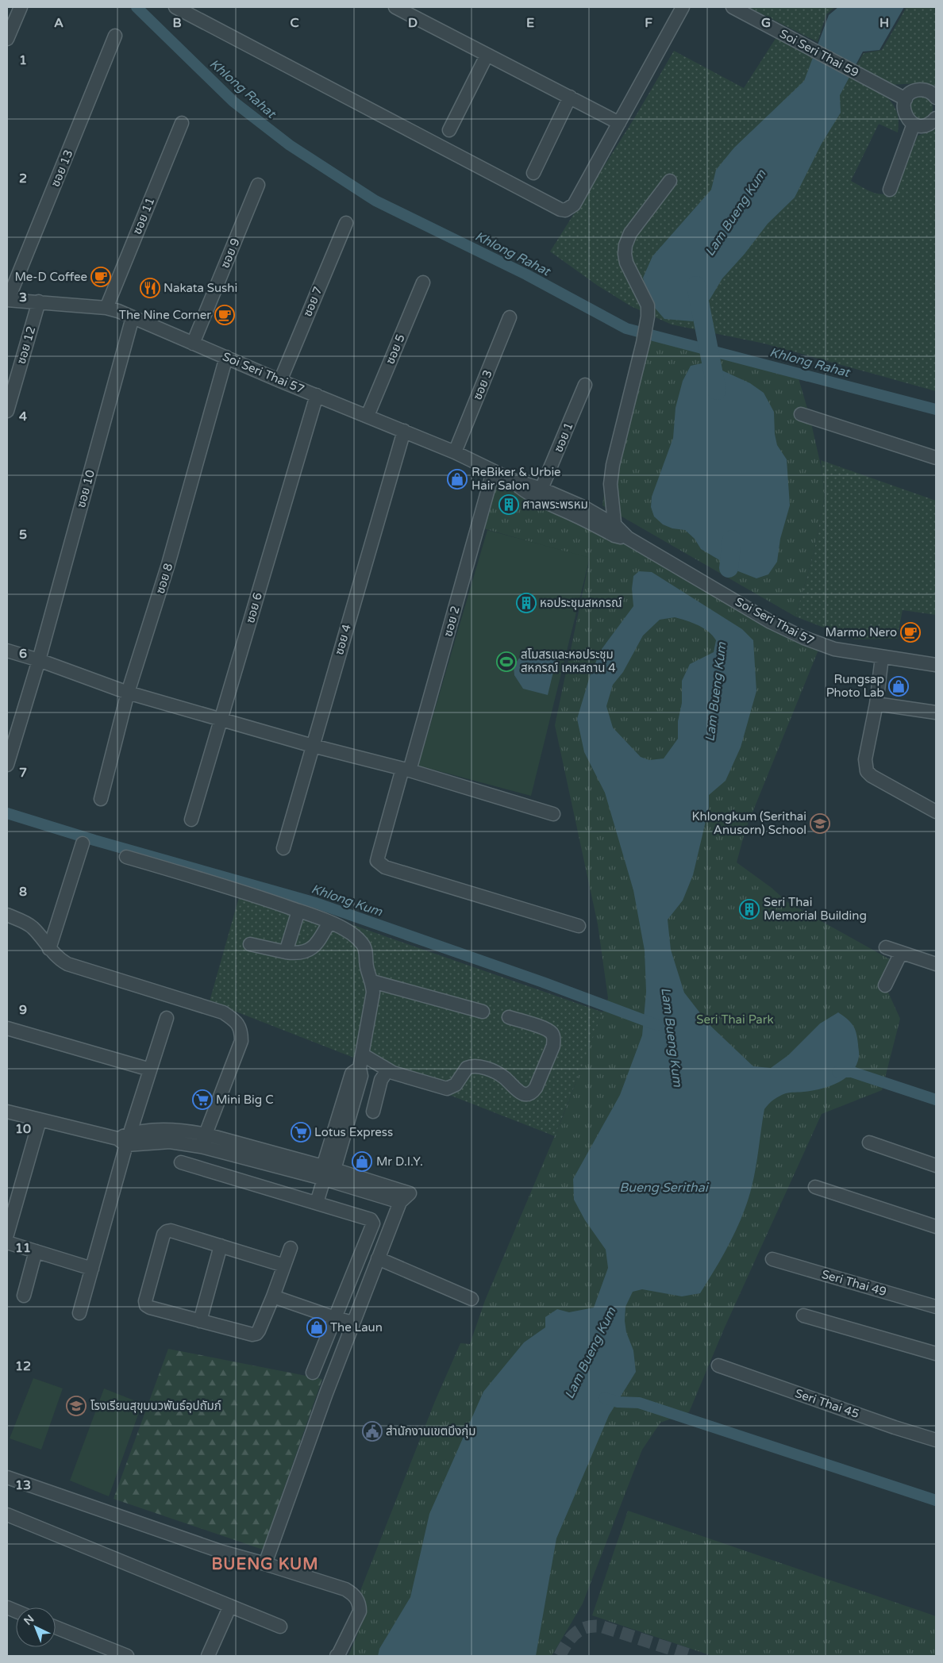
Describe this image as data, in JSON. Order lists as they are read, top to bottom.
{
  "streets": {
    "street": [
      "Soi Seri Thai 59",
      "ซอย 13",
      "ซอย 11",
      "ซอย 9",
      "ซอย 7",
      "ซอย 12",
      "ซอย 5",
      "Soi Seri Thai 57",
      "ซอย 3",
      "ซอย 1",
      "ซอย 10",
      "ซอย 8",
      "ซอย 6",
      "ซอย 2",
      "ซอย 4",
      "Seri Thai 49",
      "Seri Thai 45"
    ]
  },
  "crossings": [
    ["ซอย 13", "Soi Seri Thai 57"],
    ["ซอย 11", "Soi Seri Thai 57"],
    ["ซอย 9", "Soi Seri Thai 57"],
    ["ซอย 7", "Soi Seri Thai 57"],
    ["ซอย 12", "Soi Seri Thai 57"],
    ["ซอย 5", "Soi Seri Thai 57"],
    ["Soi Seri Thai 57", "ซอย 3"],
    ["Soi Seri Thai 57", "ซอย 1"],
    ["Soi Seri Thai 57", "ซอย 10"],
    ["Soi Seri Thai 57", "ซอย 8"],
    ["Soi Seri Thai 57", "ซอย 6"],
    ["Soi Seri Thai 57", "ซอย 2"],
    ["Soi Seri Thai 57", "ซอย 4"]
  ],
  "districts": ["BUENG KUM"],
  "water": [
    "Khlong Rahat",
    "Lam Bueng Kum",
    "Khlong Kum",
    "Bueng Serithai"
  ],
  "parks": ["Seri Thai Park"],
  "places": {
    "cafe": ["Me-D Coffee", "The Nine Corner", "Marmo Nero"],
    "restaurant": ["Nakata Sushi"],
    "shop": [
      "ReBiker & Urbie Hair Salon",
      "Rungsap Photo Lab",
      "Mr D.I.Y.",
      "The Laun"
    ],
    "building": ["ศาลพระพรหม", "หอประชุมสหกรณ์", "Seri Thai Memorial Building"],
    "sports": ["สโมสรและหอประชุม สหกรณ์ เคหสถาน 4"],
    "school or university": ["Khlongkum (Serithai Anusorn) School", "โรงเรียนสุขุมนวพันธ์อุปถัมภ์"],
    "supermarket": ["Mini Big C", "Lotus Express"],
    "public building": ["สำนักงานเขตบึงกุ่ม"]
  },
  "north": "top left",
  "grid": {
    "columns": [
      "A",
      "B",
      "C",
      "D",
      "E",
      "F",
      "G",
      "H"
    ],
    "rows": [
      "1",
      "2",
      "3",
      "4",
      "5",
      "6",
      "7",
      "8",
      "9",
      "10",
      "11",
      "12",
      "13"
    ]
  }
}
